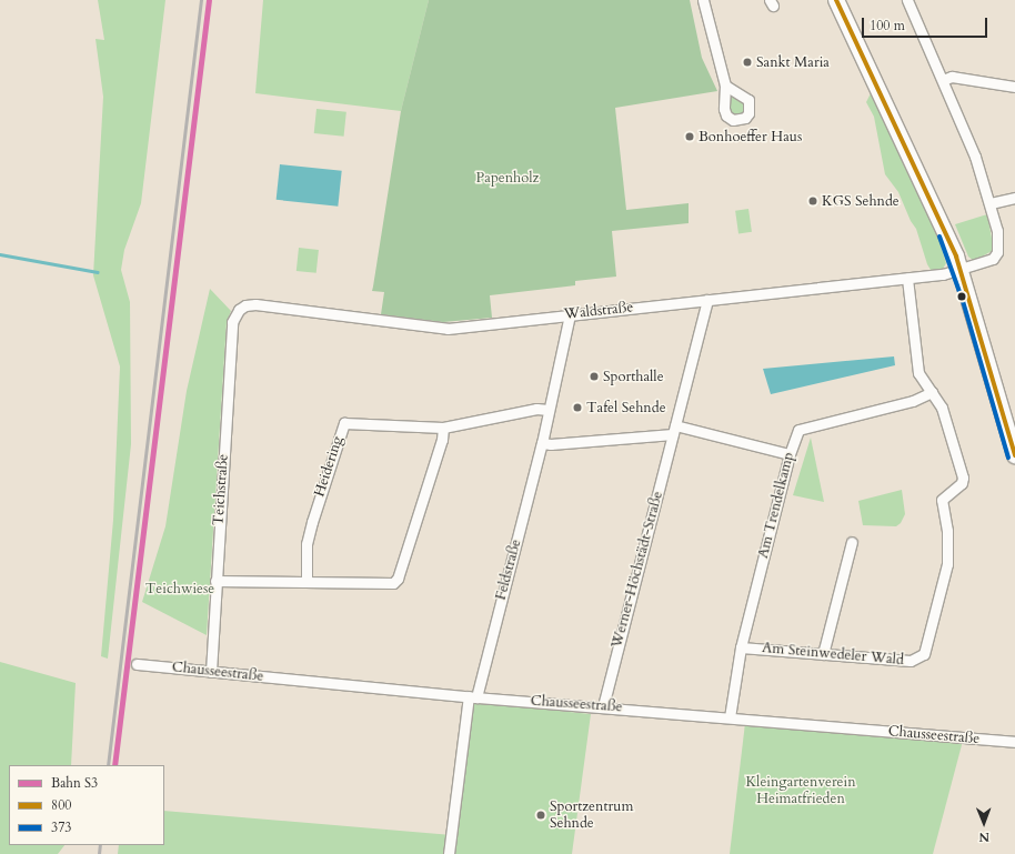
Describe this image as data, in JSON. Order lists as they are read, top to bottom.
{
  "streets": {
    "street": [
      "Waldstraße",
      "Heidering",
      "Teichstraße",
      "Am Trendelkamp",
      "Feldstraße",
      "Werner-Höchstädt-Straße",
      "Am Steinwedeler Wald",
      "Chausseestraße"
    ]
  },
  "crossings": [
    ["Waldstraße", "Teichstraße"],
    ["Waldstraße", "Feldstraße"],
    ["Waldstraße", "Werner-Höchstädt-Straße"],
    ["Waldstraße", "Am Steinwedeler Wald"],
    ["Heidering", "Feldstraße"],
    ["Teichstraße", "Chausseestraße"],
    ["Am Trendelkamp", "Am Steinwedeler Wald"],
    ["Am Trendelkamp", "Chausseestraße"],
    ["Feldstraße", "Chausseestraße"],
    ["Werner-Höchstädt-Straße", "Chausseestraße"]
  ],
  "parks": ["Papenholz", "Teichwiese", "Kleingartenverein Heimatfrieden"],
  "places": [
    "Sankt Maria",
    "Bonhoeffer Haus",
    "KGS Sehnde",
    "Sporthalle",
    "Tafel Sehnde",
    "Sportzentrum Sehnde"
  ],
  "lines": ["rail line S3", "transit line 800", "transit line 373"],
  "legend": ["Bahn S3", "800", "373"],
  "scale_bar": "100 m",
  "north": "bottom"
}
